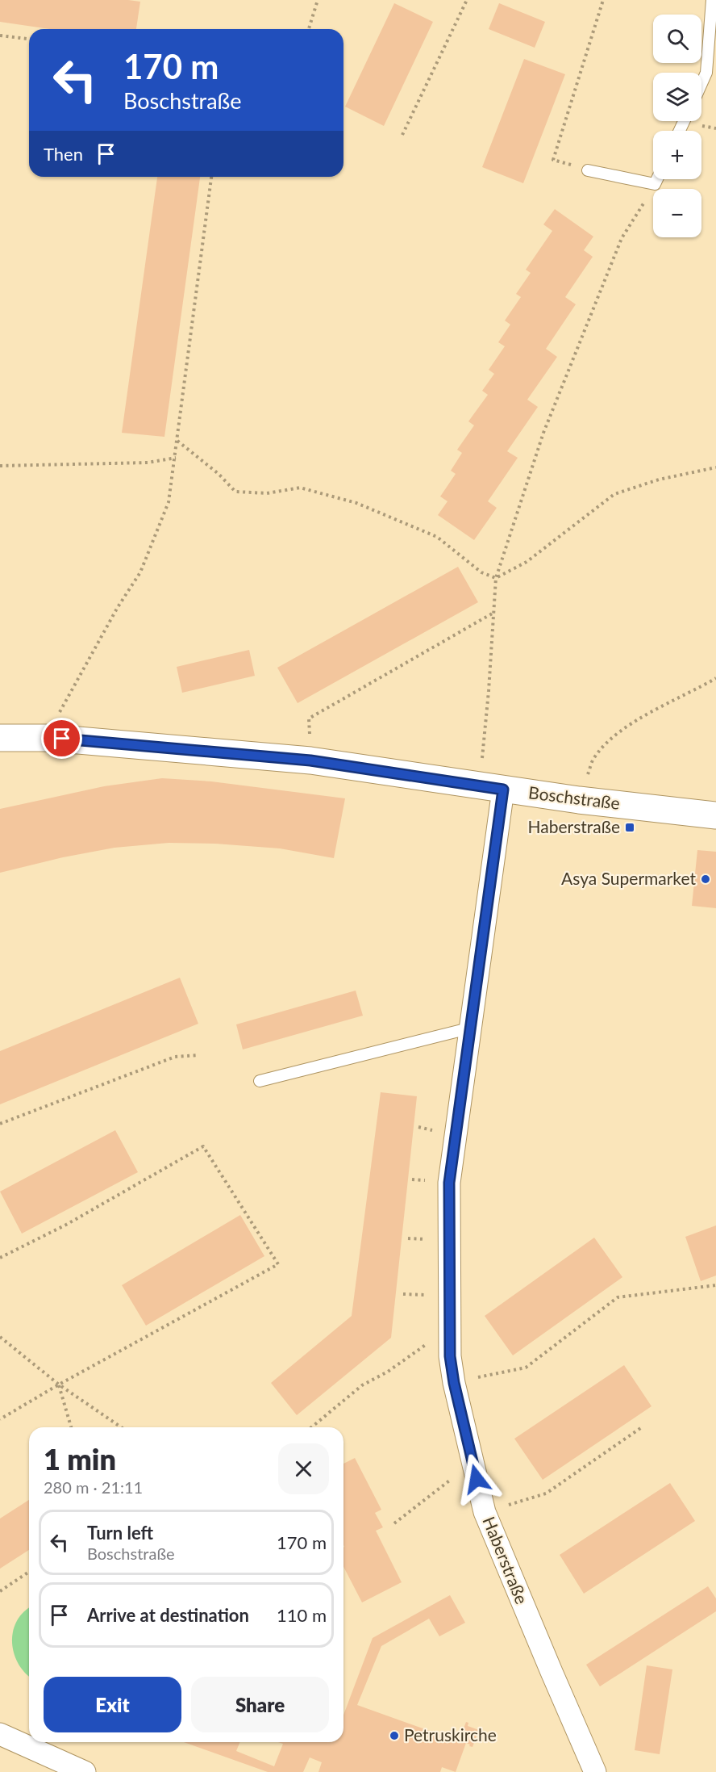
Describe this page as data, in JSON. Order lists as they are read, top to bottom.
{
  "streets": {
    "street": ["Boschstraße", "Haberstraße"]
  },
  "crossings": [
    ["Boschstraße", "Haberstraße"]
  ],
  "places": {
    "transit": ["Haberstraße"],
    "other": ["Asya Supermarket", "Petruskirche"]
  },
  "page": {
    "map_buttons": ["+", "−"],
    "turn": ["170 m", "Boschstraße"],
    "then": "Then",
    "heading": ["1 min", "280 m · 21:11"],
    "list": [
      {
        "name": "Turn left",
        "note": "Boschstraße",
        "value": "170 m"
      },
      {
        "name": "Arrive at destination",
        "value": "110 m"
      }
    ],
    "buttons": ["Exit", "Share"]
  }
}
